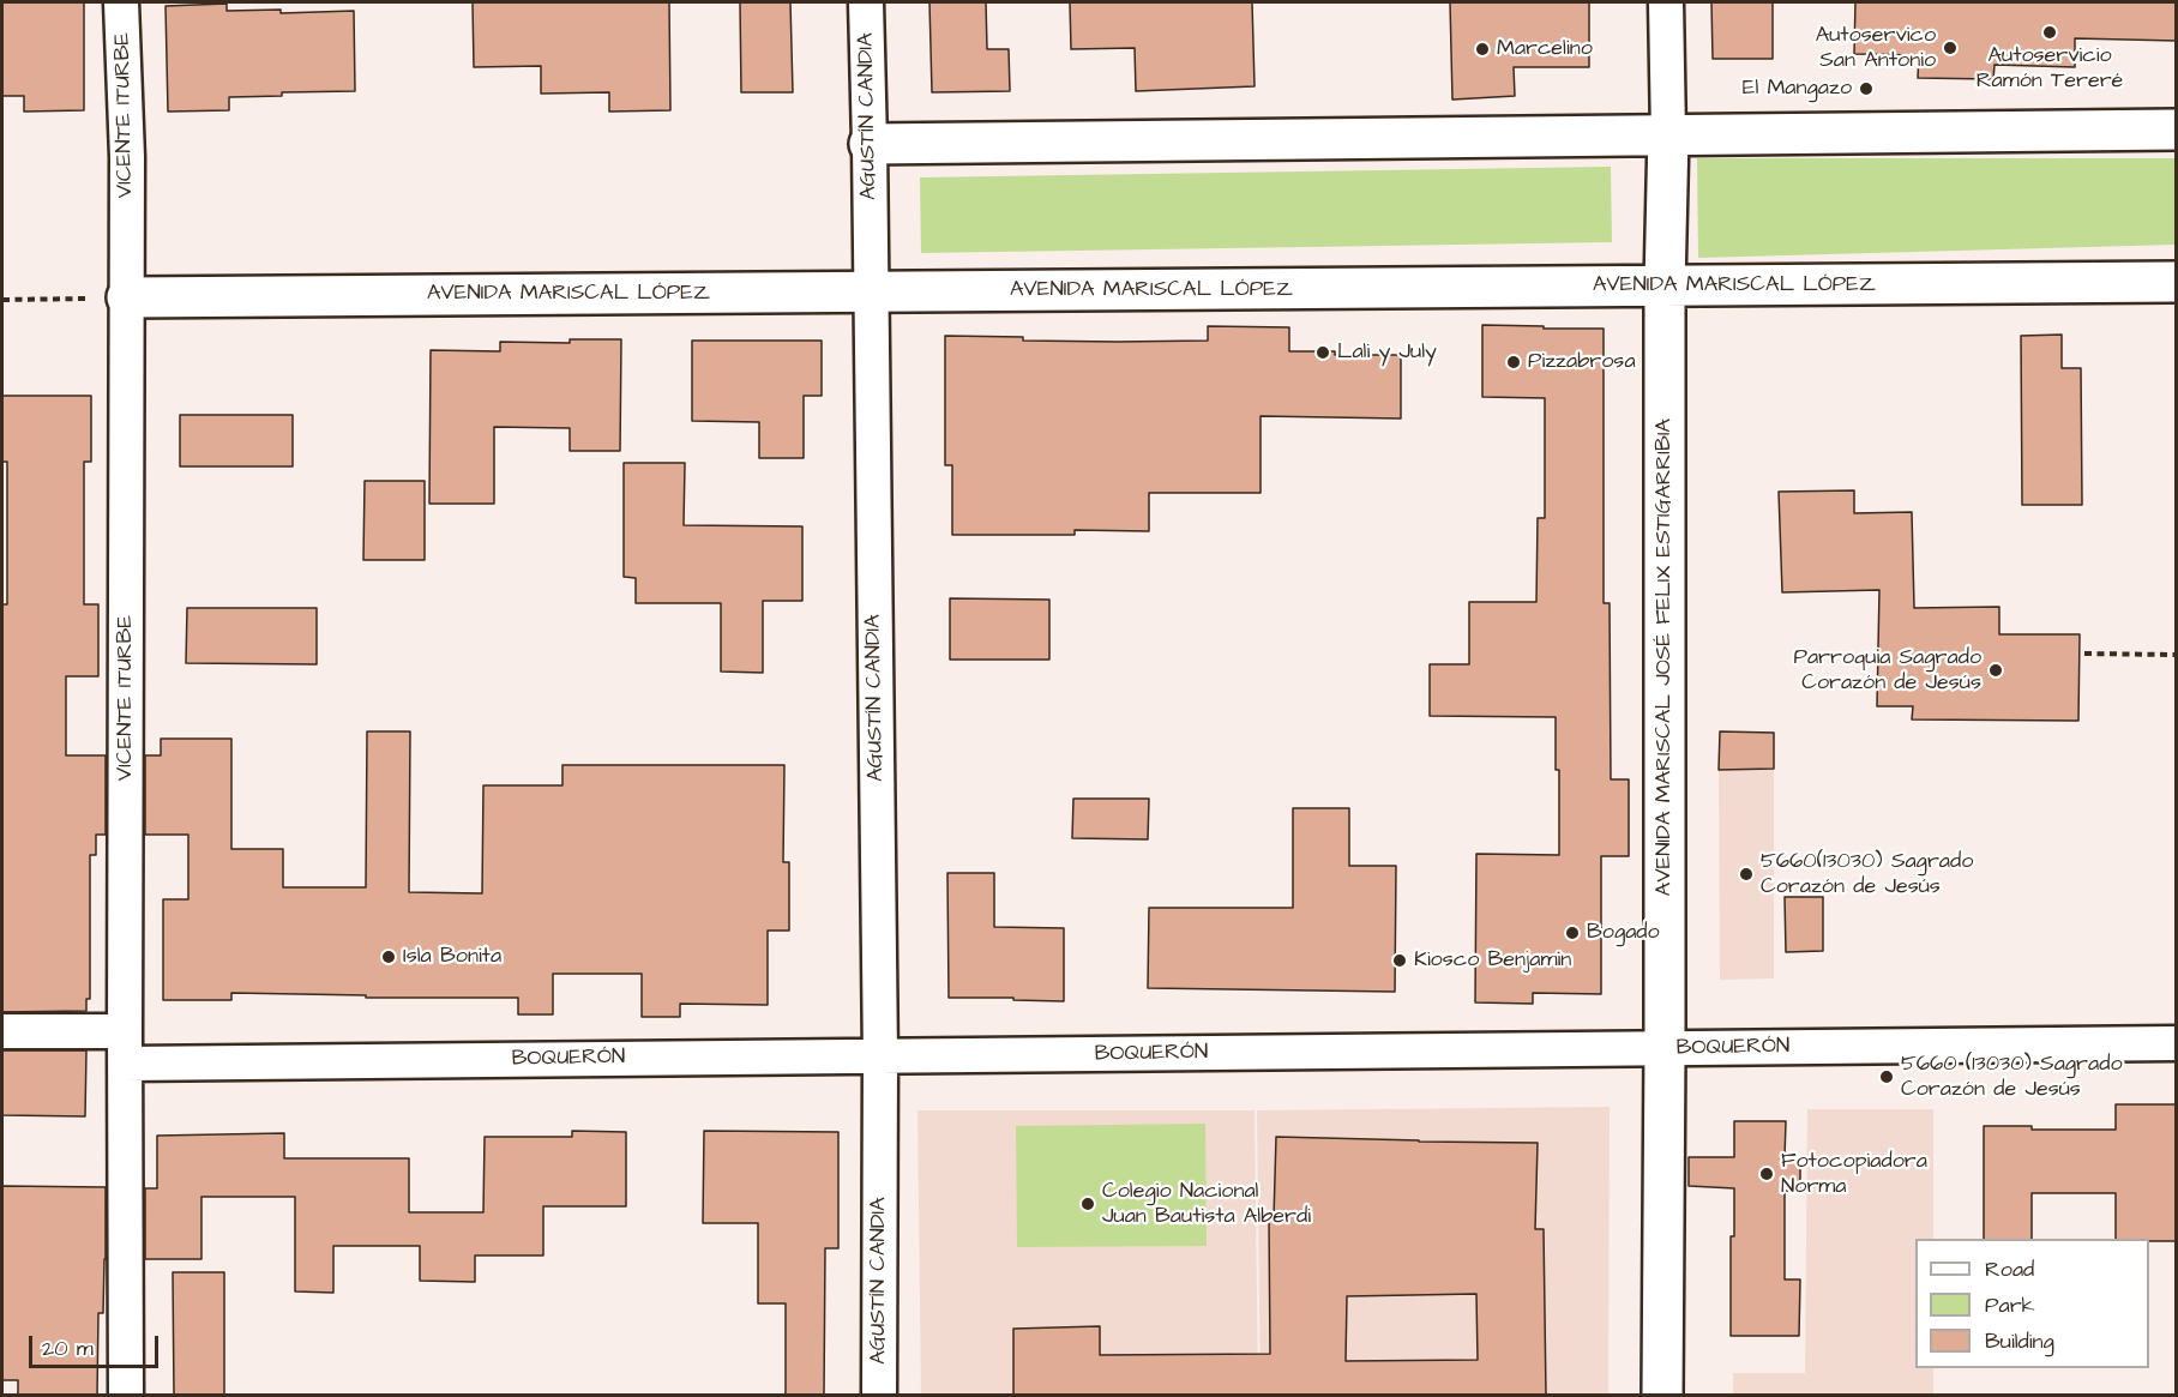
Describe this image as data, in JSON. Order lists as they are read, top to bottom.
{
  "streets": {
    "street": [
      "VICENTE ITURBE",
      "AGUSTÍN CANDIA",
      "AVENIDA MARISCAL LÓPEZ",
      "AVENIDA MARISCAL JOSÉ FELIX ESTIGARRIBIA",
      "BOQUERÓN"
    ]
  },
  "crossings": [
    ["VICENTE ITURBE", "AVENIDA MARISCAL LÓPEZ"],
    ["VICENTE ITURBE", "BOQUERÓN"],
    ["AGUSTÍN CANDIA", "AVENIDA MARISCAL LÓPEZ"],
    ["AGUSTÍN CANDIA", "BOQUERÓN"],
    ["AVENIDA MARISCAL LÓPEZ", "AVENIDA MARISCAL JOSÉ FELIX ESTIGARRIBIA"],
    ["AVENIDA MARISCAL JOSÉ FELIX ESTIGARRIBIA", "BOQUERÓN"]
  ],
  "places": [
    "Autoservicio Ramón Tereré",
    "Autoservico San Antonio",
    "Marcelino",
    "El Mangazo",
    "Lali y July",
    "Pizzabrosa",
    "Parroquia Sagrado Corazón de Jesús",
    "5660(13030) Sagrado Corazón de Jesús",
    "Bogado",
    "Isla Bonita",
    "Kiosco Benjamin",
    "5660 (13030) Sagrado Corazón de Jesús",
    "Fotocopiadora Norma",
    "Colegio Nacional Juan Bautista Alberdi"
  ],
  "legend": ["Road", "Park", "Building"],
  "scale_bar": "20 m"
}
